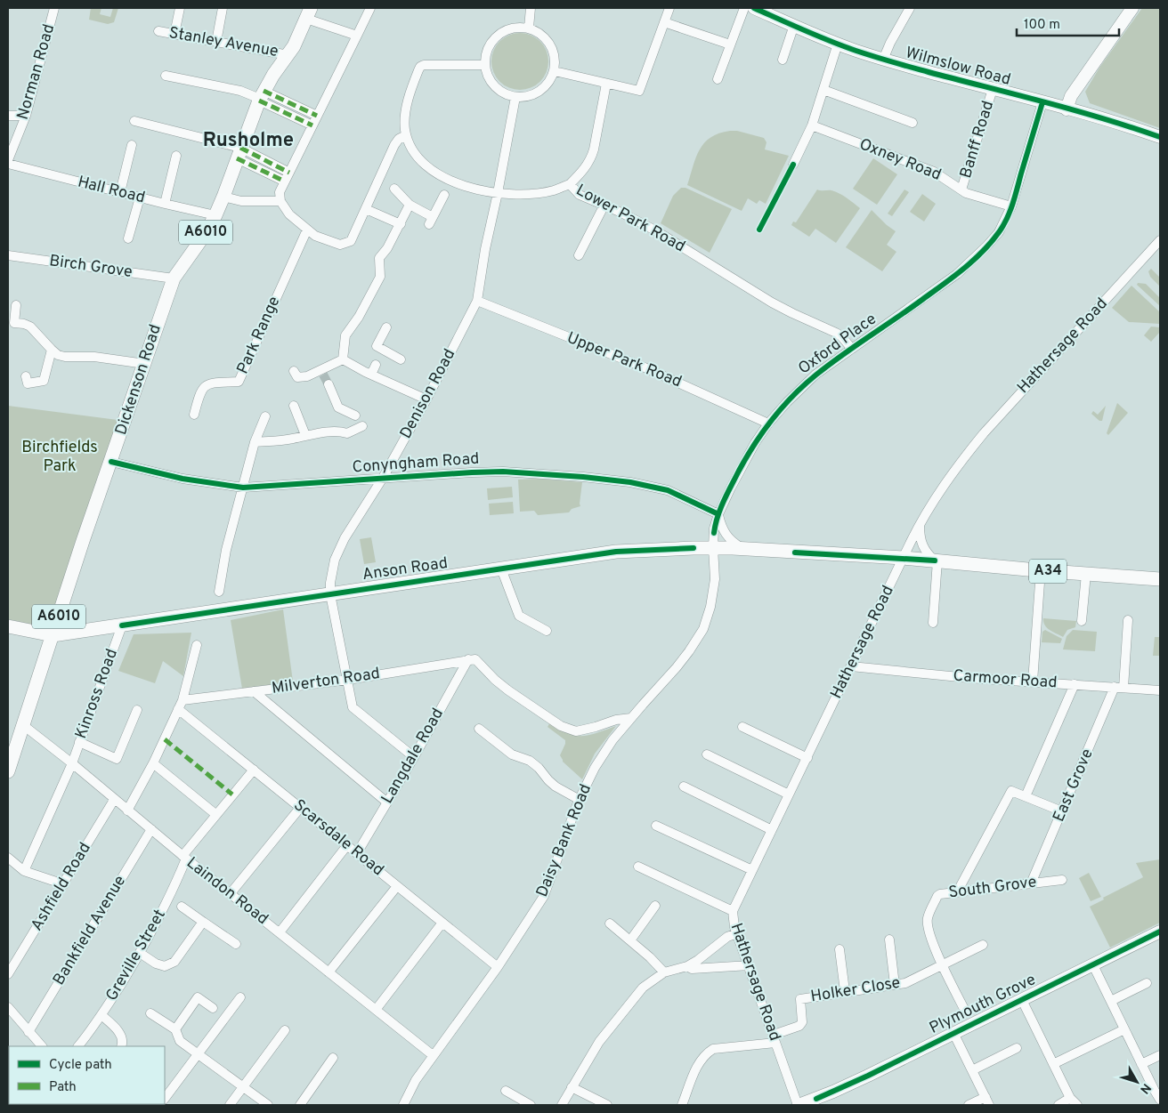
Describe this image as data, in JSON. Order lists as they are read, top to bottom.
{
  "streets": {
    "highway": [
      "A6010",
      "Dickenson Road",
      "Anson Road",
      "A34"
    ],
    "main road": ["Wilmslow Road", "Plymouth Grove"],
    "street": [
      "Stanley Avenue",
      "Norman Road",
      "Banff Road",
      "Oxney Road",
      "Hall Road",
      "Lower Park Road",
      "Birch Grove",
      "Park Range",
      "Oxford Place",
      "Hathersage Road",
      "Upper Park Road",
      "Denison Road",
      "Conyngham Road",
      "Carmoor Road",
      "Milverton Road",
      "Kinross Road",
      "Langdale Road",
      "East Grove",
      "Scarsdale Road",
      "Daisy Bank Road",
      "Ashfield Road",
      "South Grove",
      "Laindon Road",
      "Bankfield Avenue",
      "Greville Street",
      "Holker Close"
    ]
  },
  "crossings": [
    ["Stanley Avenue", "Dickenson Road"],
    ["Wilmslow Road", "Banff Road"],
    ["Wilmslow Road", "Oxford Place"],
    ["Banff Road", "Oxney Road"],
    ["Oxney Road", "Oxford Place"],
    ["Hall Road", "Dickenson Road"],
    ["Lower Park Road", "Oxford Place"],
    ["Lower Park Road", "Denison Road"],
    ["Birch Grove", "Dickenson Road"],
    ["Oxford Place", "Upper Park Road"],
    ["Oxford Place", "Conyngham Road"],
    ["Oxford Place", "Anson Road"],
    ["Oxford Place", "Daisy Bank Road"],
    ["Hathersage Road", "Anson Road"],
    ["Hathersage Road", "A34"],
    ["Hathersage Road", "Carmoor Road"],
    ["Hathersage Road", "Holker Close"],
    ["Hathersage Road", "Plymouth Grove"],
    ["Upper Park Road", "Denison Road"],
    ["Dickenson Road", "Conyngham Road"],
    ["Dickenson Road", "Anson Road"],
    ["Dickenson Road", "A34"],
    ["Dickenson Road", "Laindon Road"],
    ["Denison Road", "Conyngham Road"],
    ["Denison Road", "Anson Road"],
    ["Denison Road", "Milverton Road"],
    ["Denison Road", "Langdale Road"],
    ["Anson Road", "A34"],
    ["Anson Road", "Kinross Road"],
    ["Anson Road", "Daisy Bank Road"],
    ["Carmoor Road", "East Grove"],
    ["Milverton Road", "Langdale Road"],
    ["Milverton Road", "Scarsdale Road"],
    ["Kinross Road", "Laindon Road"],
    ["Langdale Road", "Scarsdale Road"],
    ["East Grove", "South Grove"],
    ["Scarsdale Road", "Daisy Bank Road"],
    ["Scarsdale Road", "Greville Street"],
    ["Daisy Bank Road", "Laindon Road"],
    ["Ashfield Road", "Laindon Road"],
    ["South Grove", "Holker Close"],
    ["Laindon Road", "Bankfield Avenue"],
    ["Laindon Road", "Greville Street"]
  ],
  "districts": ["Rusholme"],
  "parks": ["Birchfields Park"],
  "legend": ["Cycle path", "Path"],
  "scale_bar": "100 m",
  "north": "bottom right"
}
